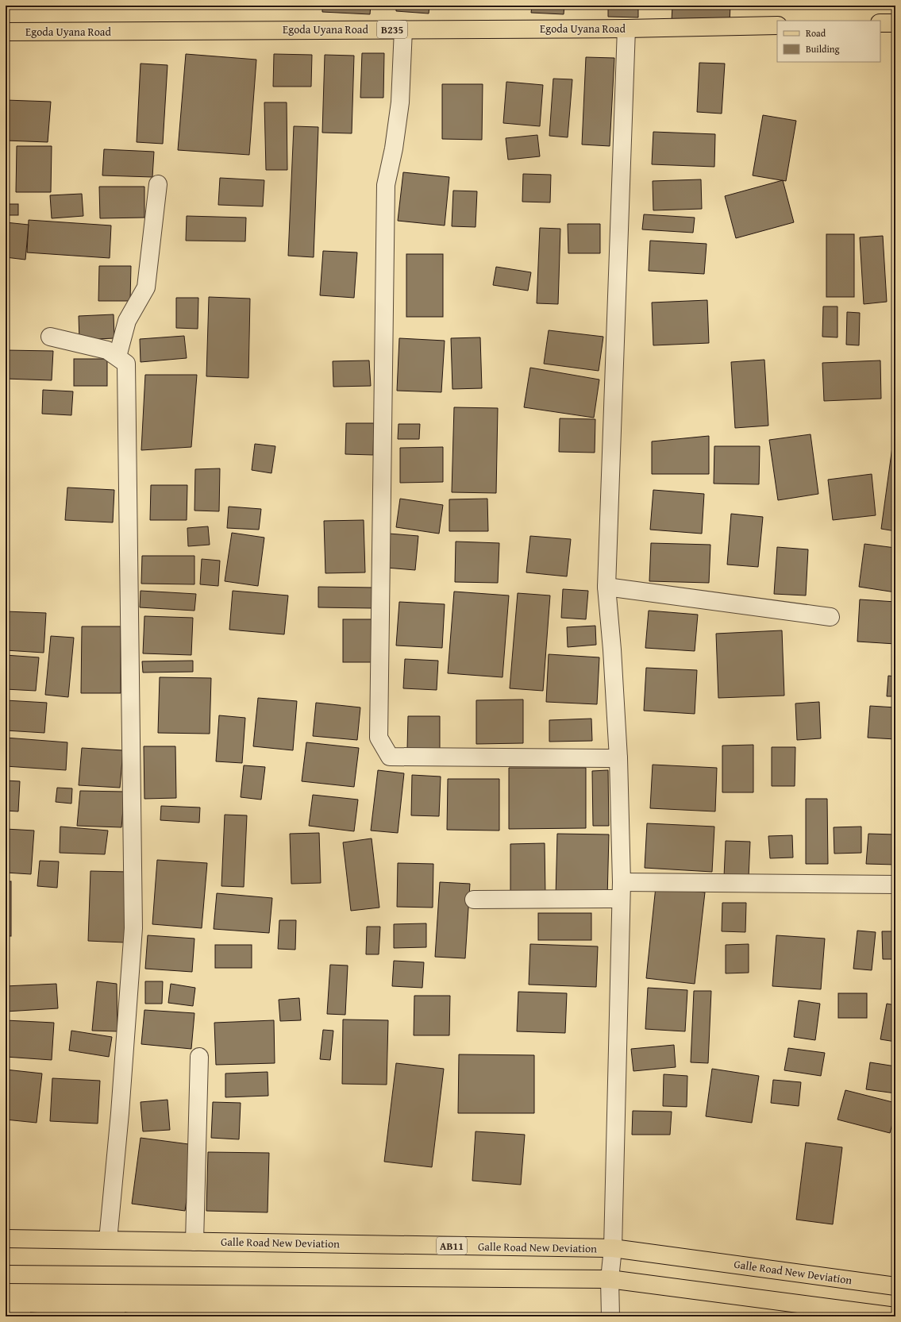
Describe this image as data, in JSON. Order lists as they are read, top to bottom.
{
  "streets": {
    "main road": [
      "Egoda Uyana Road",
      "B235",
      "Galle Road New Deviation",
      "AB11"
    ]
  },
  "legend": ["Road", "Building"]
}
